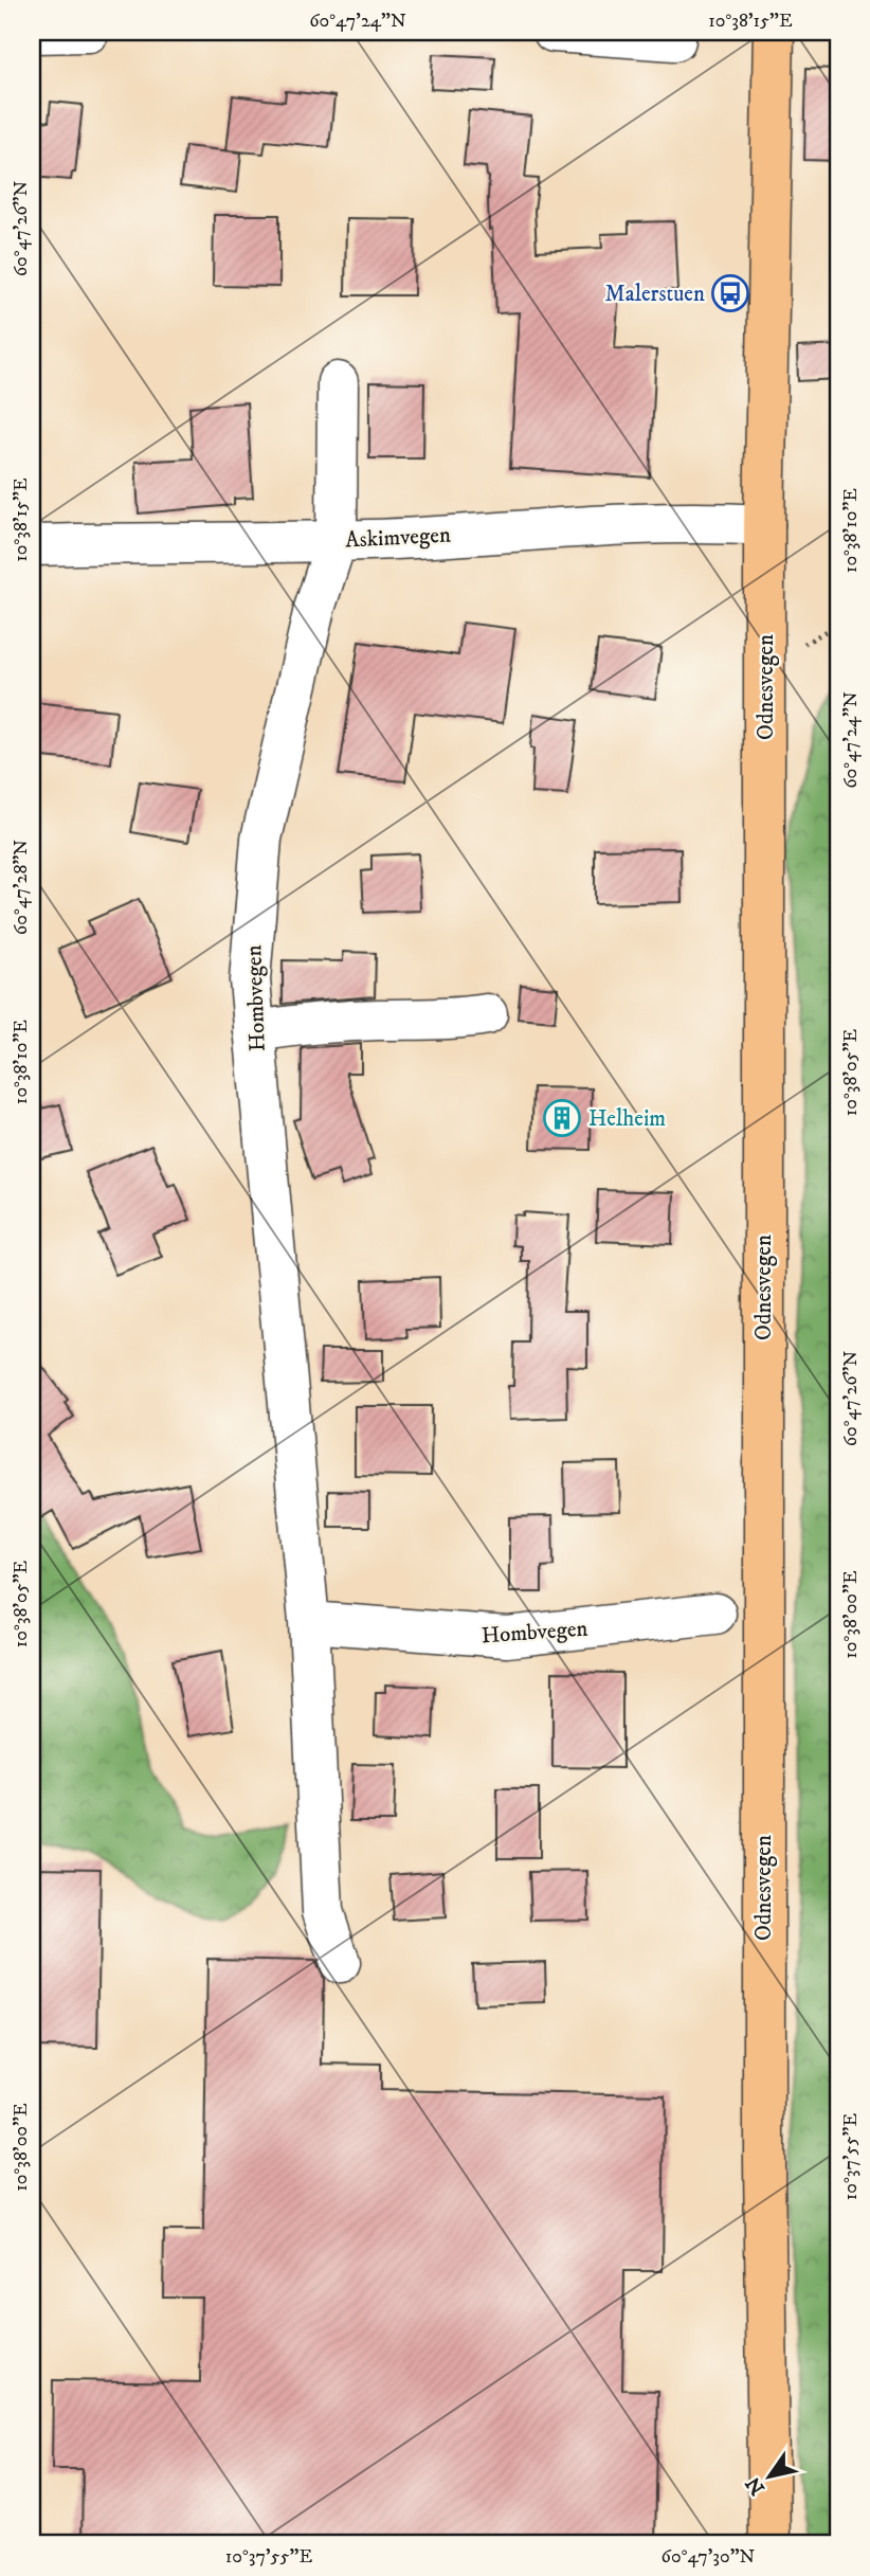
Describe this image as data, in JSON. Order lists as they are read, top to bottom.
{
  "streets": {
    "main road": ["Odnesvegen"],
    "street": ["Askimvegen", "Hombvegen"]
  },
  "crossings": [
    ["Askimvegen", "Odnesvegen"],
    ["Askimvegen", "Hombvegen"]
  ],
  "places": {
    "bus stop": ["Malerstuen"],
    "building": ["Helheim"]
  },
  "north": "bottom left",
  "coordinates": [
    "60°47'24\"N",
    "10°38'15\"E",
    "60°47'26\"N",
    "10°38'10\"E",
    "60°47'28\"N",
    "10°38'05\"E",
    "10°38'00\"E",
    "10°37'55\"E",
    "60°47'30\"N"
  ]
}
